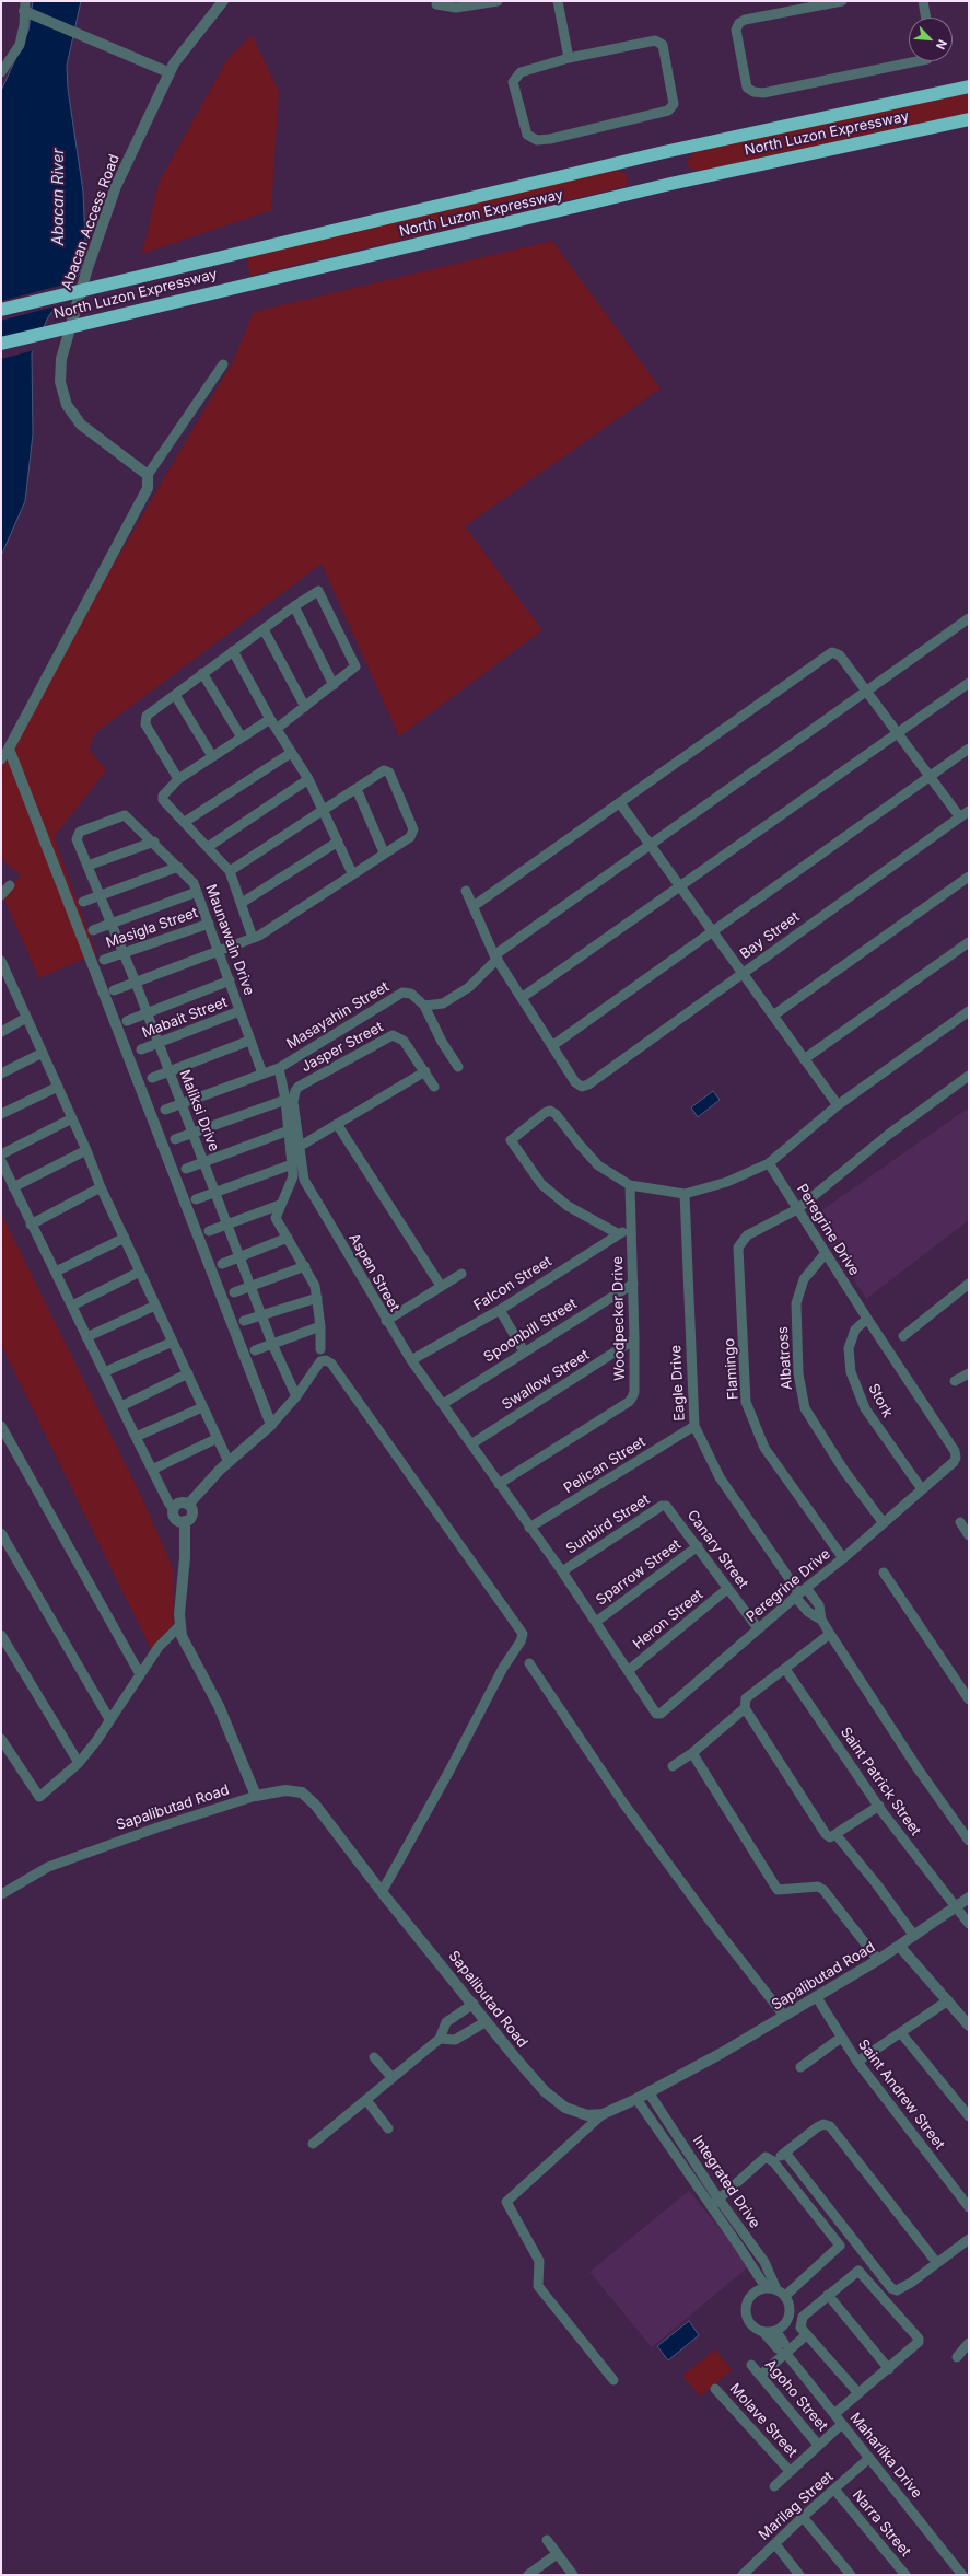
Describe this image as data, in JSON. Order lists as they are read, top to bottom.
{
  "streets": {
    "highway": ["North Luzon Expressway"],
    "street": [
      "Abacan Access Road",
      "Masigla Street",
      "Bay Street",
      "Maunawain Drive",
      "Masayahin Street",
      "Mabait Street",
      "Jasper Street",
      "Maliksi Drive",
      "Peregrine Drive",
      "Aspen Street",
      "Falcon Street",
      "Woodpecker Drive",
      "Spoonbill Street",
      "Albatross",
      "Flamingo",
      "Swallow Street",
      "Eagle Drive",
      "Stork",
      "Pelican Street",
      "Sunbird Street",
      "Canary Street",
      "Sparrow Street",
      "Heron Street",
      "Saint Patrick Street",
      "Sapalibutad Road",
      "Saint Andrew Street",
      "Integrated Drive",
      "Agoho Street",
      "Molave Street",
      "Maharlika Drive",
      "Marilag Street",
      "Narra Street"
    ]
  },
  "crossings": [
    ["Masigla Street", "Maunawain Drive"],
    ["Masigla Street", "Maliksi Drive"],
    ["Maunawain Drive", "Masayahin Street"],
    ["Maunawain Drive", "Mabait Street"],
    ["Maunawain Drive", "Maliksi Drive"],
    ["Masayahin Street", "Maliksi Drive"],
    ["Mabait Street", "Maliksi Drive"],
    ["Jasper Street", "Aspen Street"],
    ["Peregrine Drive", "Aspen Street"],
    ["Peregrine Drive", "Woodpecker Drive"],
    ["Peregrine Drive", "Spoonbill Street"],
    ["Peregrine Drive", "Albatross"],
    ["Peregrine Drive", "Flamingo"],
    ["Peregrine Drive", "Swallow Street"],
    ["Peregrine Drive", "Eagle Drive"],
    ["Peregrine Drive", "Stork"],
    ["Peregrine Drive", "Pelican Street"],
    ["Peregrine Drive", "Sunbird Street"],
    ["Peregrine Drive", "Canary Street"],
    ["Peregrine Drive", "Sparrow Street"],
    ["Peregrine Drive", "Heron Street"],
    ["Aspen Street", "Falcon Street"],
    ["Aspen Street", "Spoonbill Street"],
    ["Falcon Street", "Woodpecker Drive"],
    ["Woodpecker Drive", "Spoonbill Street"],
    ["Woodpecker Drive", "Swallow Street"],
    ["Eagle Drive", "Pelican Street"],
    ["Sunbird Street", "Canary Street"],
    ["Canary Street", "Sparrow Street"],
    ["Canary Street", "Heron Street"],
    ["Saint Patrick Street", "Sapalibutad Road"],
    ["Sapalibutad Road", "Saint Andrew Street"],
    ["Sapalibutad Road", "Integrated Drive"],
    ["Maharlika Drive", "Marilag Street"],
    ["Marilag Street", "Narra Street"]
  ],
  "water": ["Abacan River"],
  "north": "bottom right"
}
